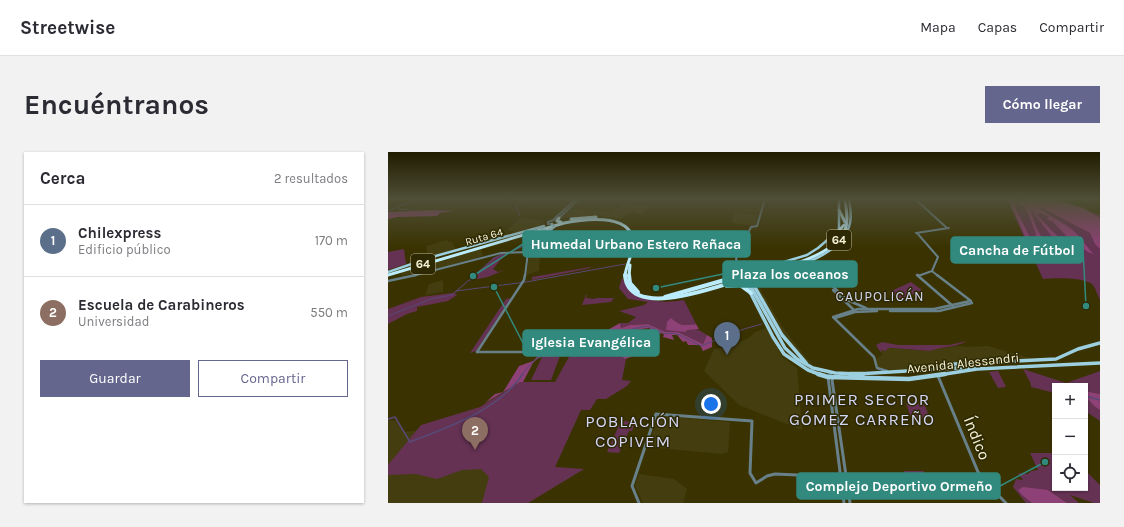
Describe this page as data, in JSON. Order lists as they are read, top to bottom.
{
  "streets": {
    "highway": ["Ruta 64", "64"],
    "main road": ["Avenida Alessandri"],
    "street": ["Índico"]
  },
  "crossings": [
    ["Ruta 64", "64"],
    ["64", "Avenida Alessandri"],
    ["Avenida Alessandri", "Índico"]
  ],
  "districts": ["CAUPOLICÁN", "PRIMER SECTOR GÓMEZ CARREÑO", "POBLACIÓN COPIVEM"],
  "places": [
    "Humedal Urbano Estero Reñaca",
    "Iglesia Evangélica",
    "Plaza los oceanos",
    "Cancha de Fútbol",
    "Complejo Deportivo Ormeño"
  ],
  "page": {
    "header": "Streetwise",
    "nav": ["Mapa", "Capas", "Compartir"],
    "buttons": [
      "Cómo llegar",
      ["Guardar", "Compartir"]
    ],
    "title": "Encuéntranos",
    "heading": ["Cerca", "2 resultados"],
    "list": [
      {
        "mark": "1",
        "name": "Chilexpress",
        "note": "Edificio público",
        "value": "170 m"
      },
      {
        "mark": "2",
        "name": "Escuela de Carabineros",
        "note": "Universidad",
        "value": "550 m"
      }
    ],
    "pins": ["1", "2"],
    "map_buttons": ["+", "−"]
  }
}
